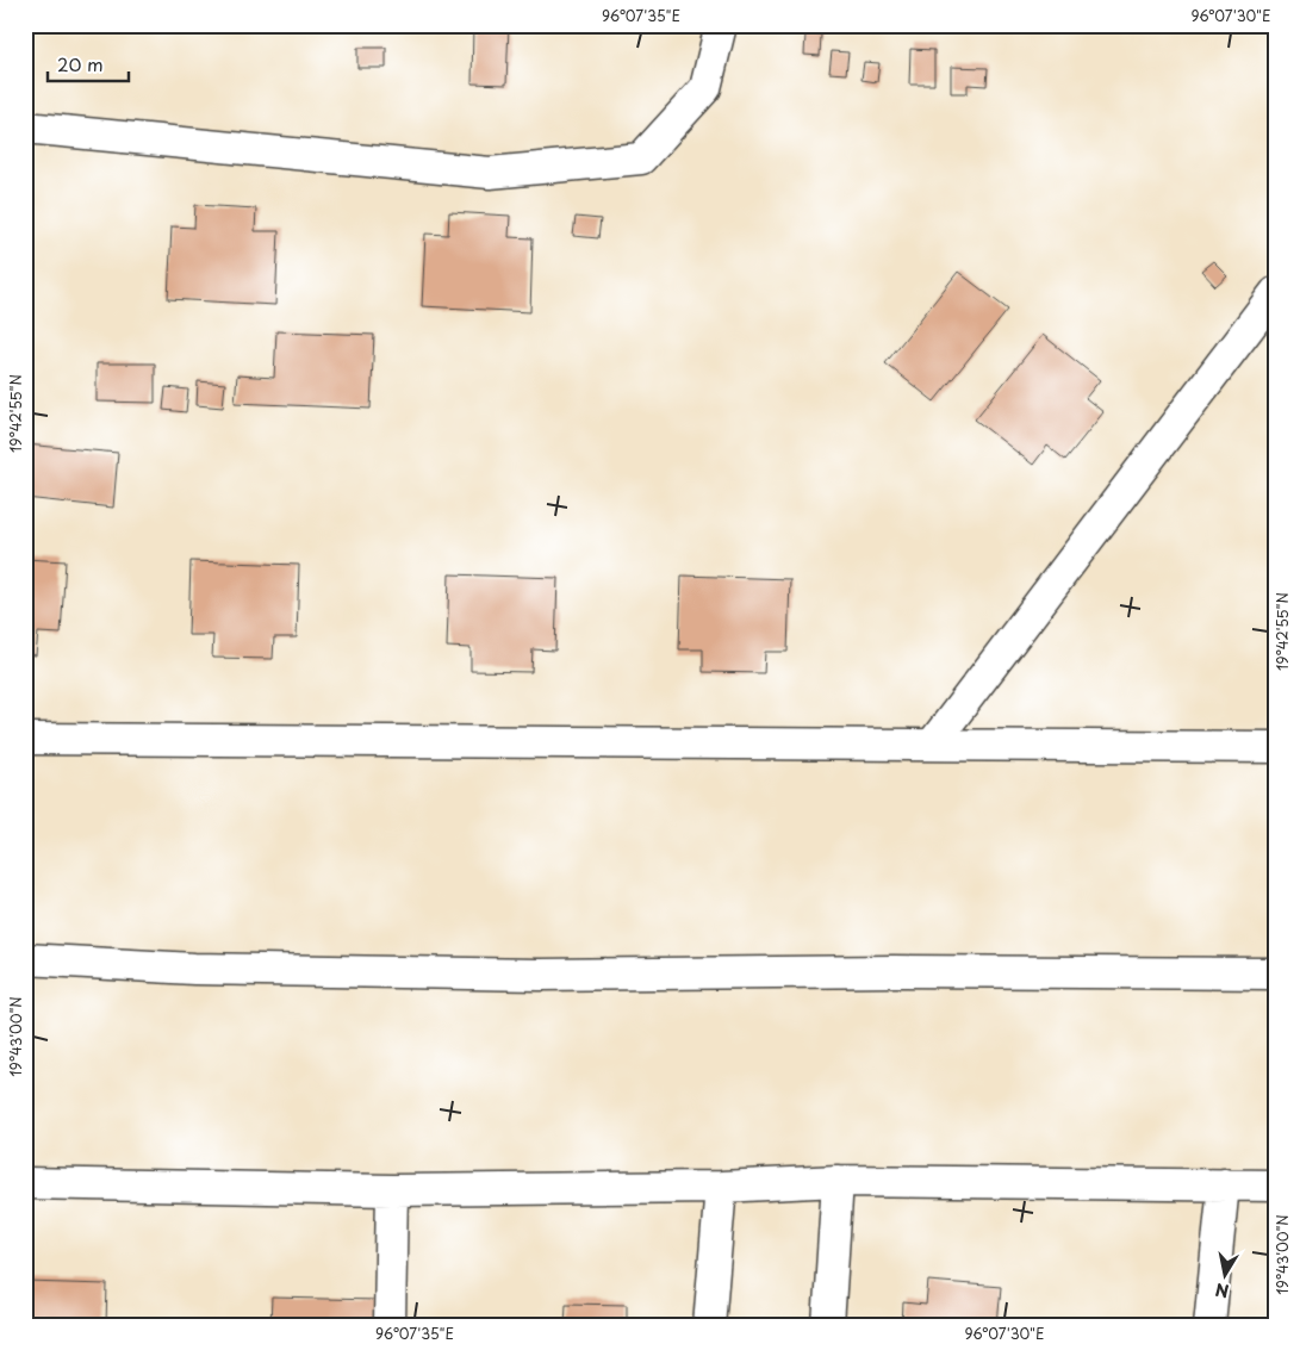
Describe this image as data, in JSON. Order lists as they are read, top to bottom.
{
  "scale_bar": "20 m",
  "north": "bottom",
  "coordinates": [
    "96°07'35\"E",
    "96°07'30\"E",
    "19°42'55\"N",
    "19°43'00\"N"
  ]
}
